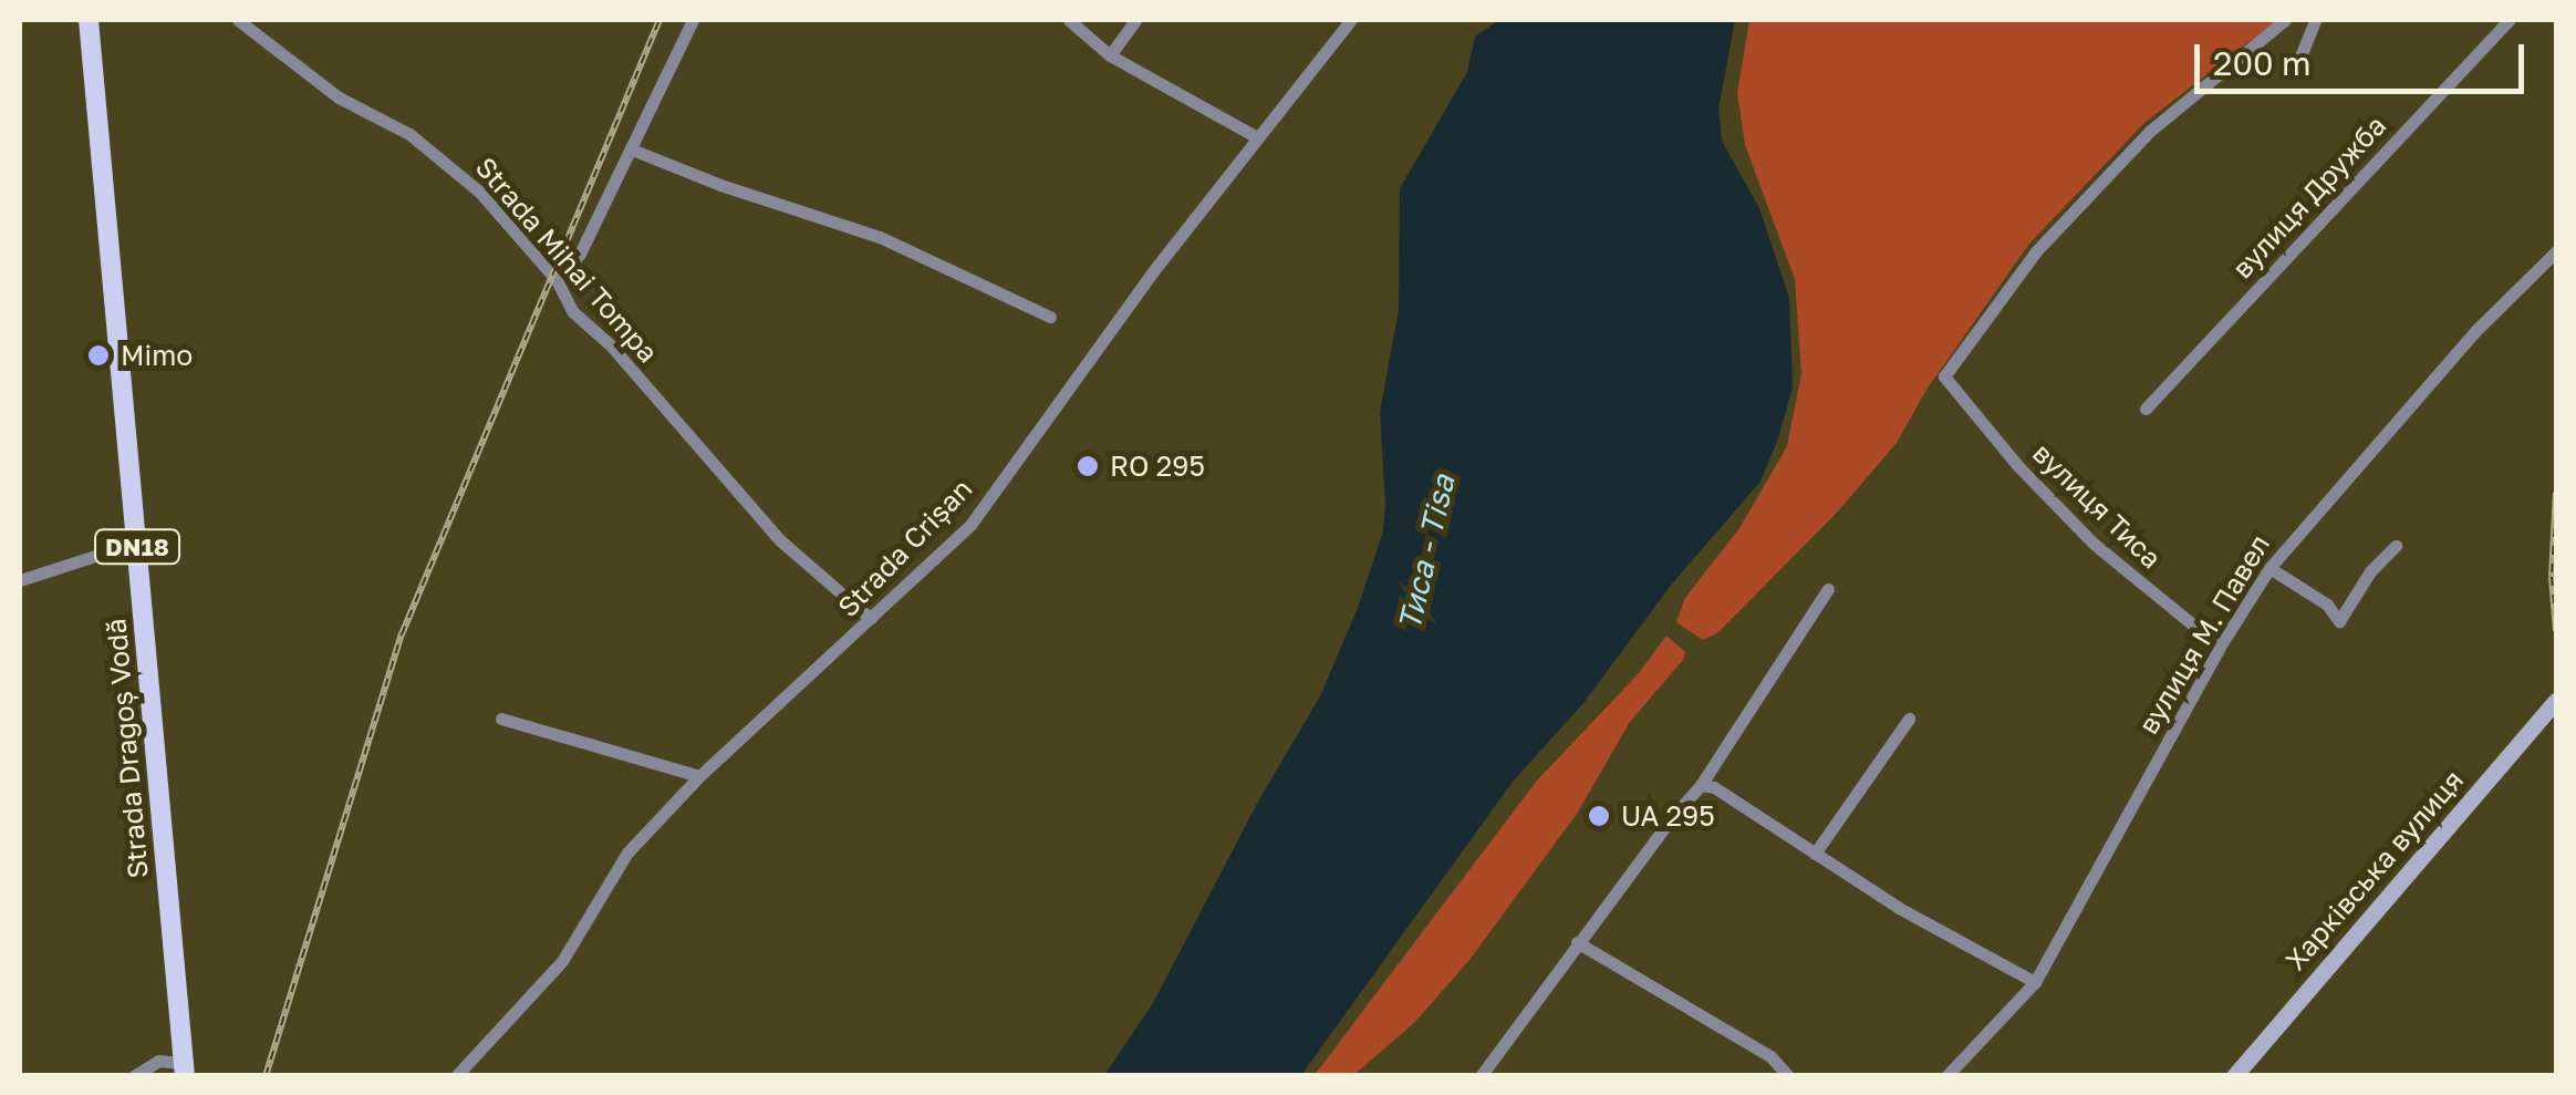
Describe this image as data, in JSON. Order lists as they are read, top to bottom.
{
  "streets": {
    "main road": ["DN18", "Strada Dragoș Vodă"],
    "street": [
      "вулиця Дружба",
      "Strada Mihai Tompa",
      "вулиця Тиса",
      "Strada Crișan",
      "вулиця М. Павел",
      "Харківська вулиця"
    ]
  },
  "crossings": [
    ["Strada Mihai Tompa", "Strada Crișan"],
    ["вулиця Тиса", "вулиця М. Павел"]
  ],
  "water": ["Тиса - Tisa"],
  "places": ["Mimo", "RO 295", "UA 295"],
  "scale_bar": "200 m"
}
